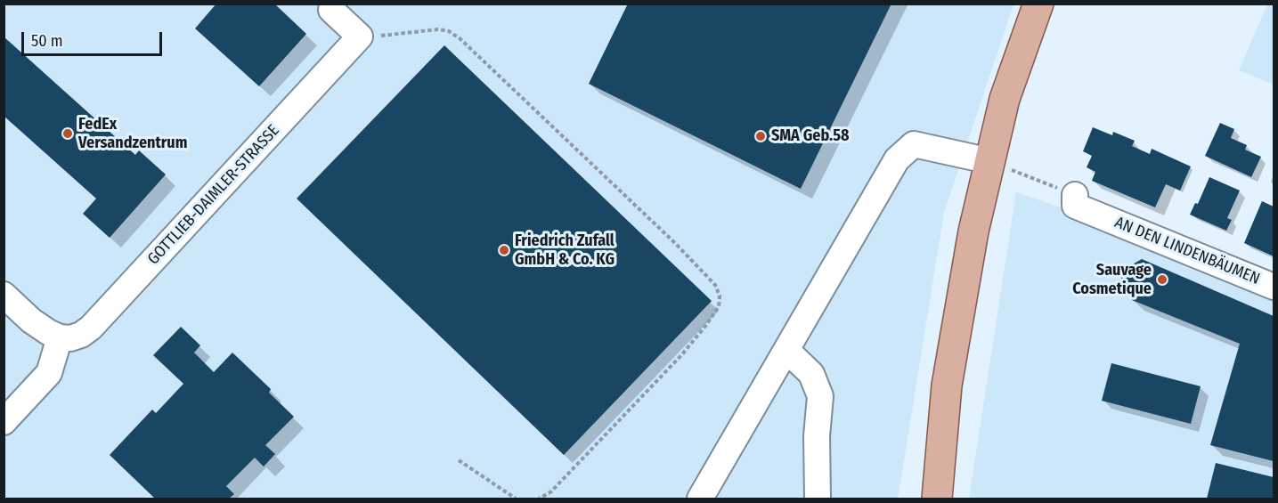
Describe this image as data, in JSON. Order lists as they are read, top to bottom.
{
  "streets": {
    "street": ["GOTTLIEB-DAIMLER-STRASSE", "AN DEN LINDENBÄUMEN"]
  },
  "places": [
    "FedEx Versandzentrum",
    "SMA Geb.58",
    "Friedrich Zufall GmbH & Co. KG",
    "Sauvage Cosmetique"
  ],
  "scale_bar": "50 m"
}
